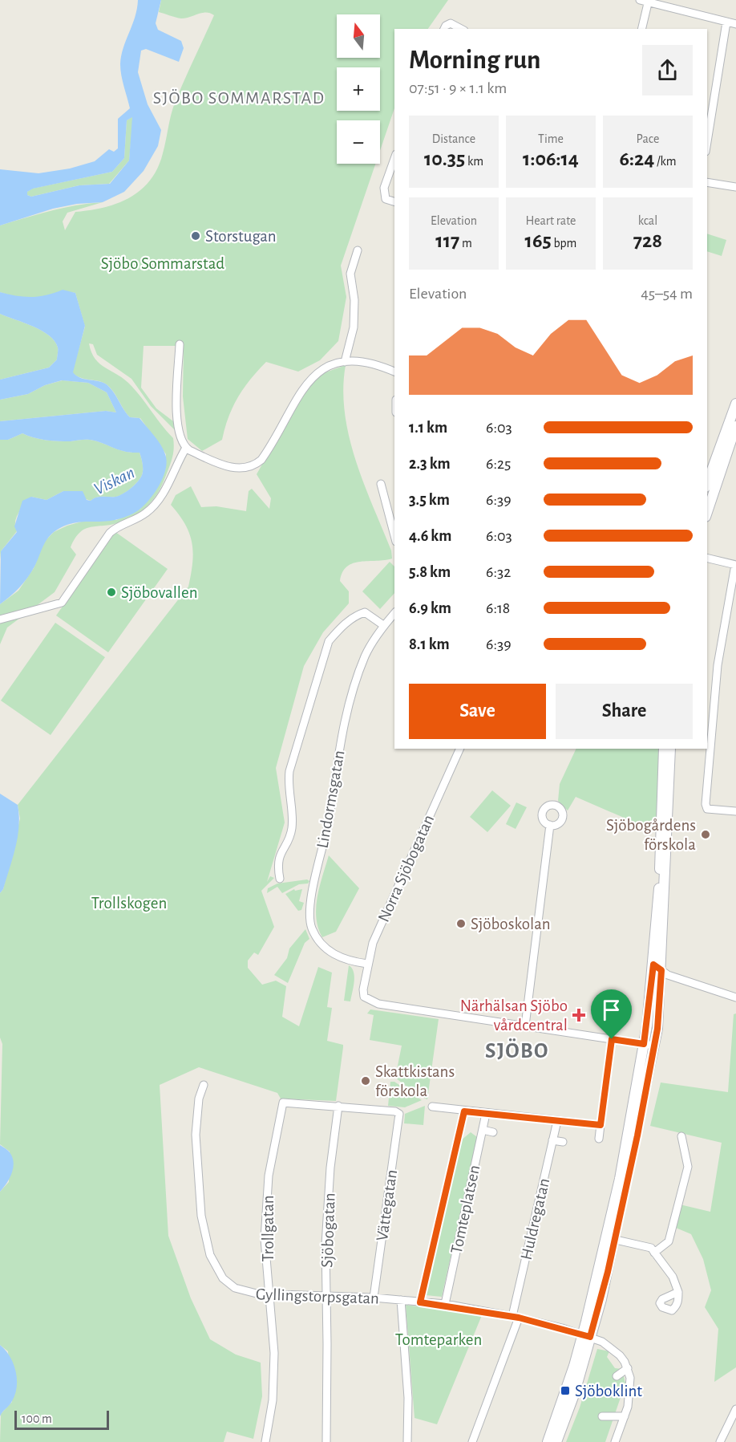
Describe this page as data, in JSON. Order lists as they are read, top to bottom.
{
  "streets": {
    "street": [
      "Lindormsgatan",
      "Norra Sjöbogatan",
      "Vättegatan",
      "Tomteplatsen",
      "Huldregatan",
      "Trollgatan",
      "Sjöbogatan",
      "Gyllingstorpsgatan"
    ]
  },
  "crossings": [
    ["Lindormsgatan", "Norra Sjöbogatan"],
    ["Vättegatan", "Trollgatan"],
    ["Vättegatan", "Sjöbogatan"],
    ["Vättegatan", "Gyllingstorpsgatan"],
    ["Tomteplatsen", "Gyllingstorpsgatan"],
    ["Huldregatan", "Gyllingstorpsgatan"],
    ["Trollgatan", "Sjöbogatan"],
    ["Trollgatan", "Gyllingstorpsgatan"],
    ["Sjöbogatan", "Gyllingstorpsgatan"]
  ],
  "districts": ["SJÖBO SOMMARSTAD", "SJÖBO"],
  "water": ["Viskan"],
  "parks": ["Sjöbo Sommarstad", "Trollskogen", "Tomteparken"],
  "places": {
    "other": [
      "Storstugan",
      "Sjöbovallen",
      "Sjöbogårdens förskola",
      "Sjöboskolan",
      "Skattkistans förskola"
    ],
    "health": ["Närhälsan Sjöbo vårdcentral"],
    "transit": ["Sjöboklint"]
  },
  "scale_bar": "100 m",
  "north": "top",
  "page": {
    "map_buttons": ["+", "−"],
    "heading": ["Morning run", "07:51 · 9 × 1.1 km"],
    "stats": [
      ["Distance", "10.35 km"],
      ["Time", "1:06:14"],
      ["Pace", "6:24 /km"],
      ["Elevation", "117 m"],
      ["Heart rate", "165 bpm"],
      ["kcal", "728"]
    ],
    "chart": ["Elevation", "45–54 m"],
    "list": [
      {
        "name": "1.1 km",
        "note": "6:03"
      },
      {
        "name": "2.3 km",
        "note": "6:25"
      },
      {
        "name": "3.5 km",
        "note": "6:39"
      },
      {
        "name": "4.6 km",
        "note": "6:03"
      },
      {
        "name": "5.8 km",
        "note": "6:32"
      },
      {
        "name": "6.9 km",
        "note": "6:18"
      },
      {
        "name": "8.1 km",
        "note": "6:39"
      }
    ],
    "buttons": ["Save", "Share"],
    "scale": "100 m"
  }
}
